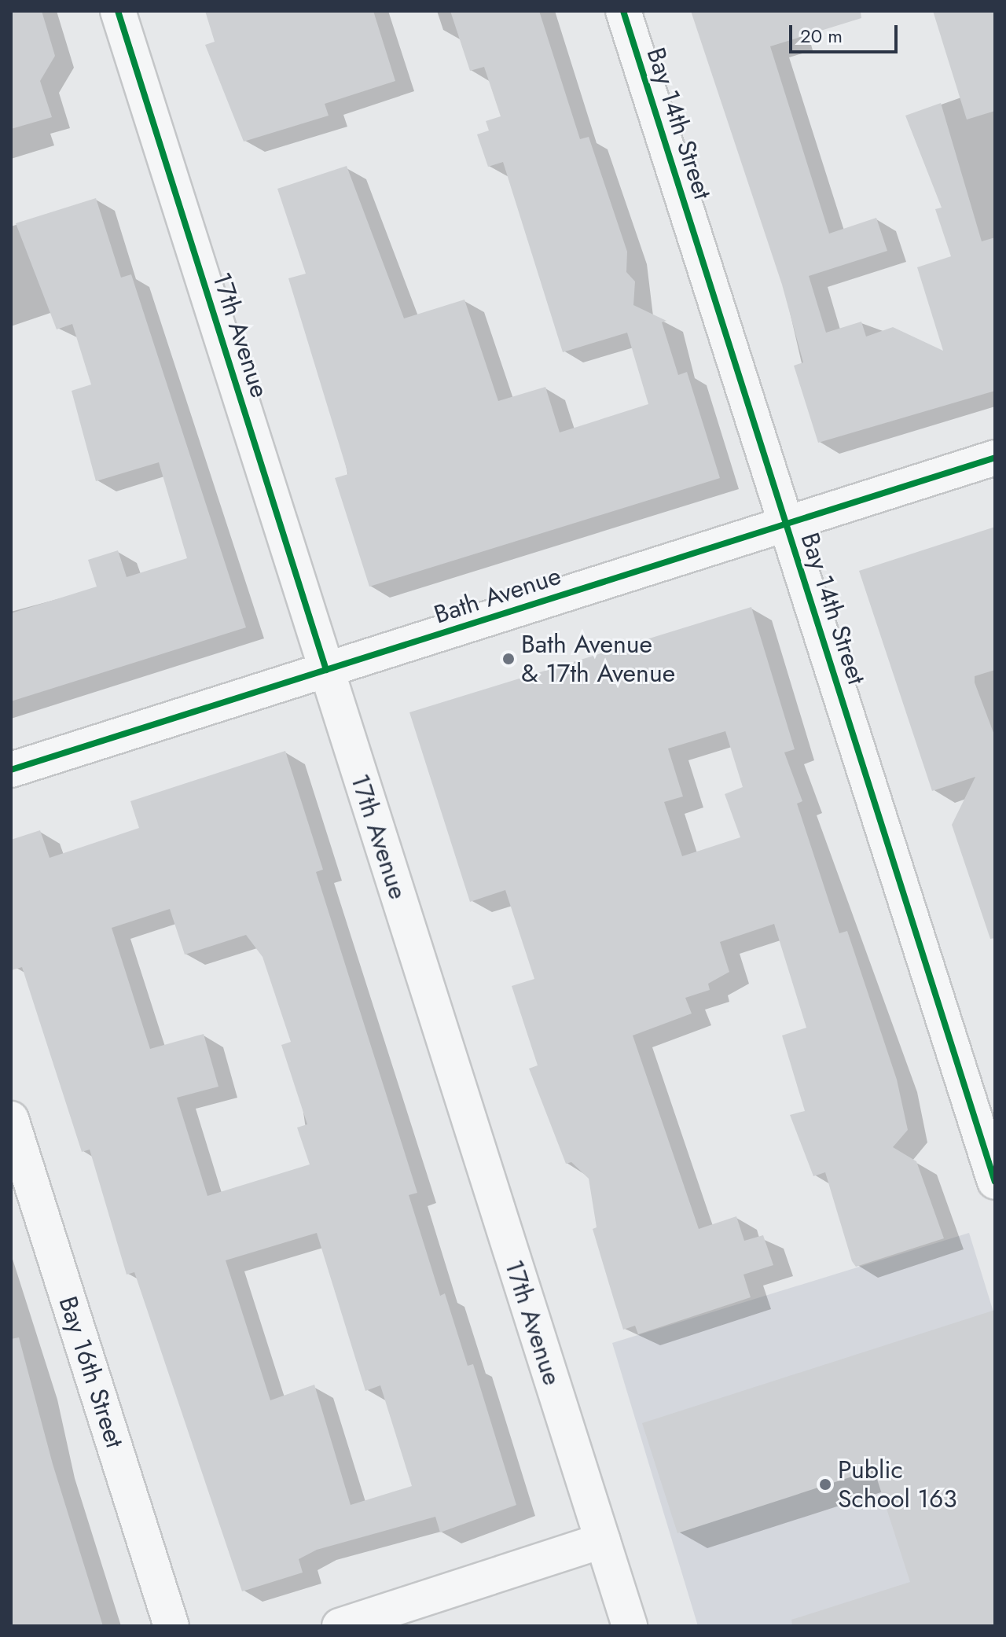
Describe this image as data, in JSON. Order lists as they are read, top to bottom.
{
  "streets": {
    "street": [
      "Bay 14th Street",
      "17th Avenue",
      "Bath Avenue",
      "Bay 16th Street"
    ]
  },
  "crossings": [
    ["Bay 14th Street", "Bath Avenue"],
    ["17th Avenue", "Bath Avenue"]
  ],
  "places": ["Bath Avenue & 17th Avenue", "Public School 163"],
  "scale_bar": "20 m"
}
